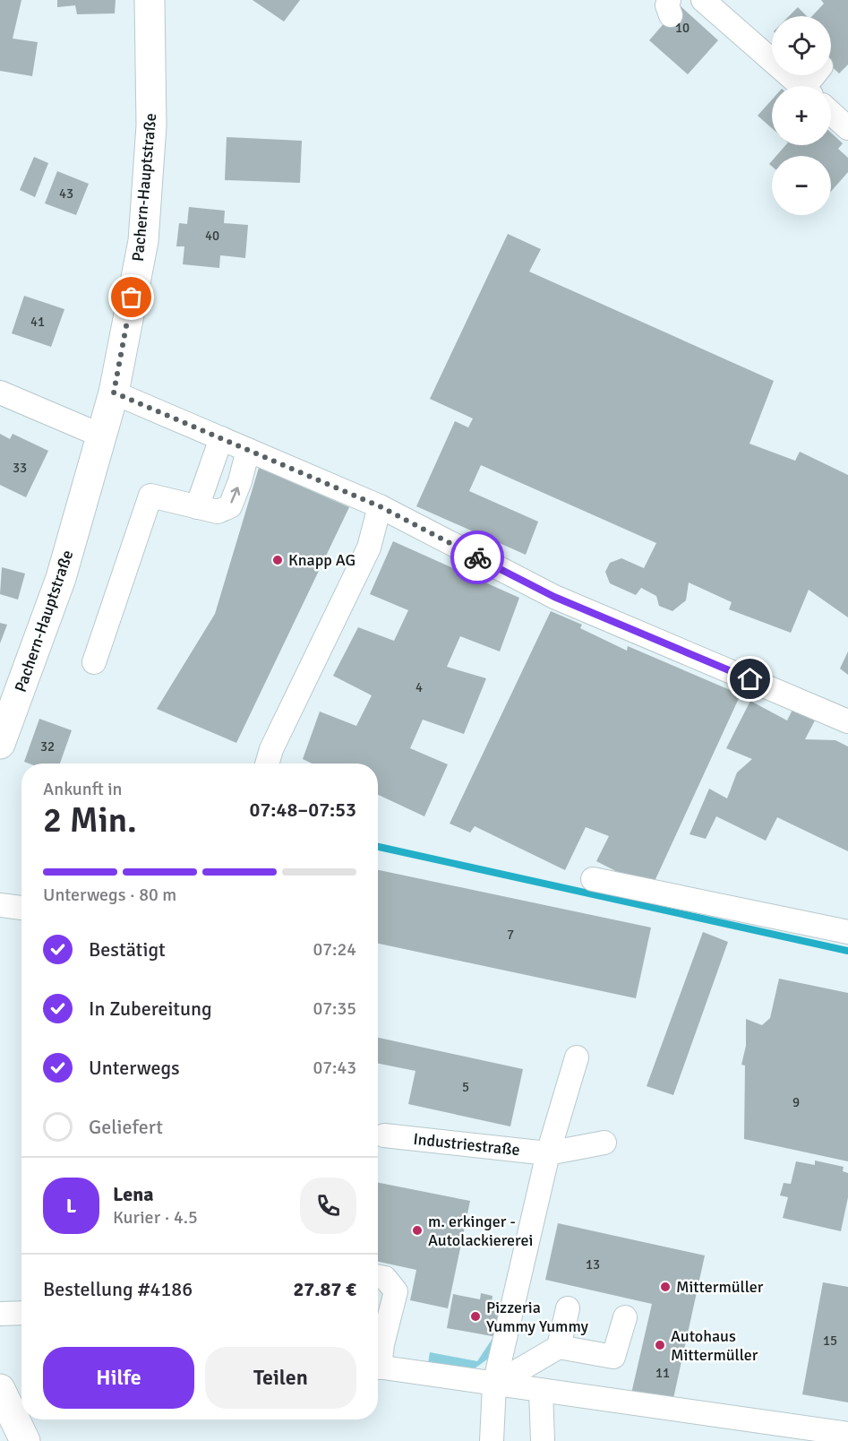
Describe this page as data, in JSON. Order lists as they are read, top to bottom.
{
  "streets": {
    "main road": ["Pachern-Hauptstraße"],
    "street": ["Industriestraße"]
  },
  "places": [
    "Knapp AG",
    "m. erkinger - Autolackiererei",
    "Mittermüller",
    "Pizzeria Yummy Yummy",
    "Autohaus Mittermüller"
  ],
  "house_numbers": [
    "10",
    "43",
    "40",
    "41",
    "33",
    "4",
    "32",
    "7",
    "5",
    "9",
    "13",
    "15",
    "11"
  ],
  "page": {
    "map_buttons": ["+", "−"],
    "heading": ["2 Min.", "Ankunft in", "07:48–07:53"],
    "panel": [
      "Lena",
      "Kurier · 4.5",
      "Bestellung #4186",
      "27.87 €"
    ],
    "bar": "Unterwegs · 80 m",
    "list": [
      ["Bestätigt", "07:24"],
      ["In Zubereitung", "07:35"],
      ["Unterwegs", "07:43"],
      "Geliefert"
    ],
    "round": "L",
    "buttons": ["Hilfe", "Teilen"]
  }
}
